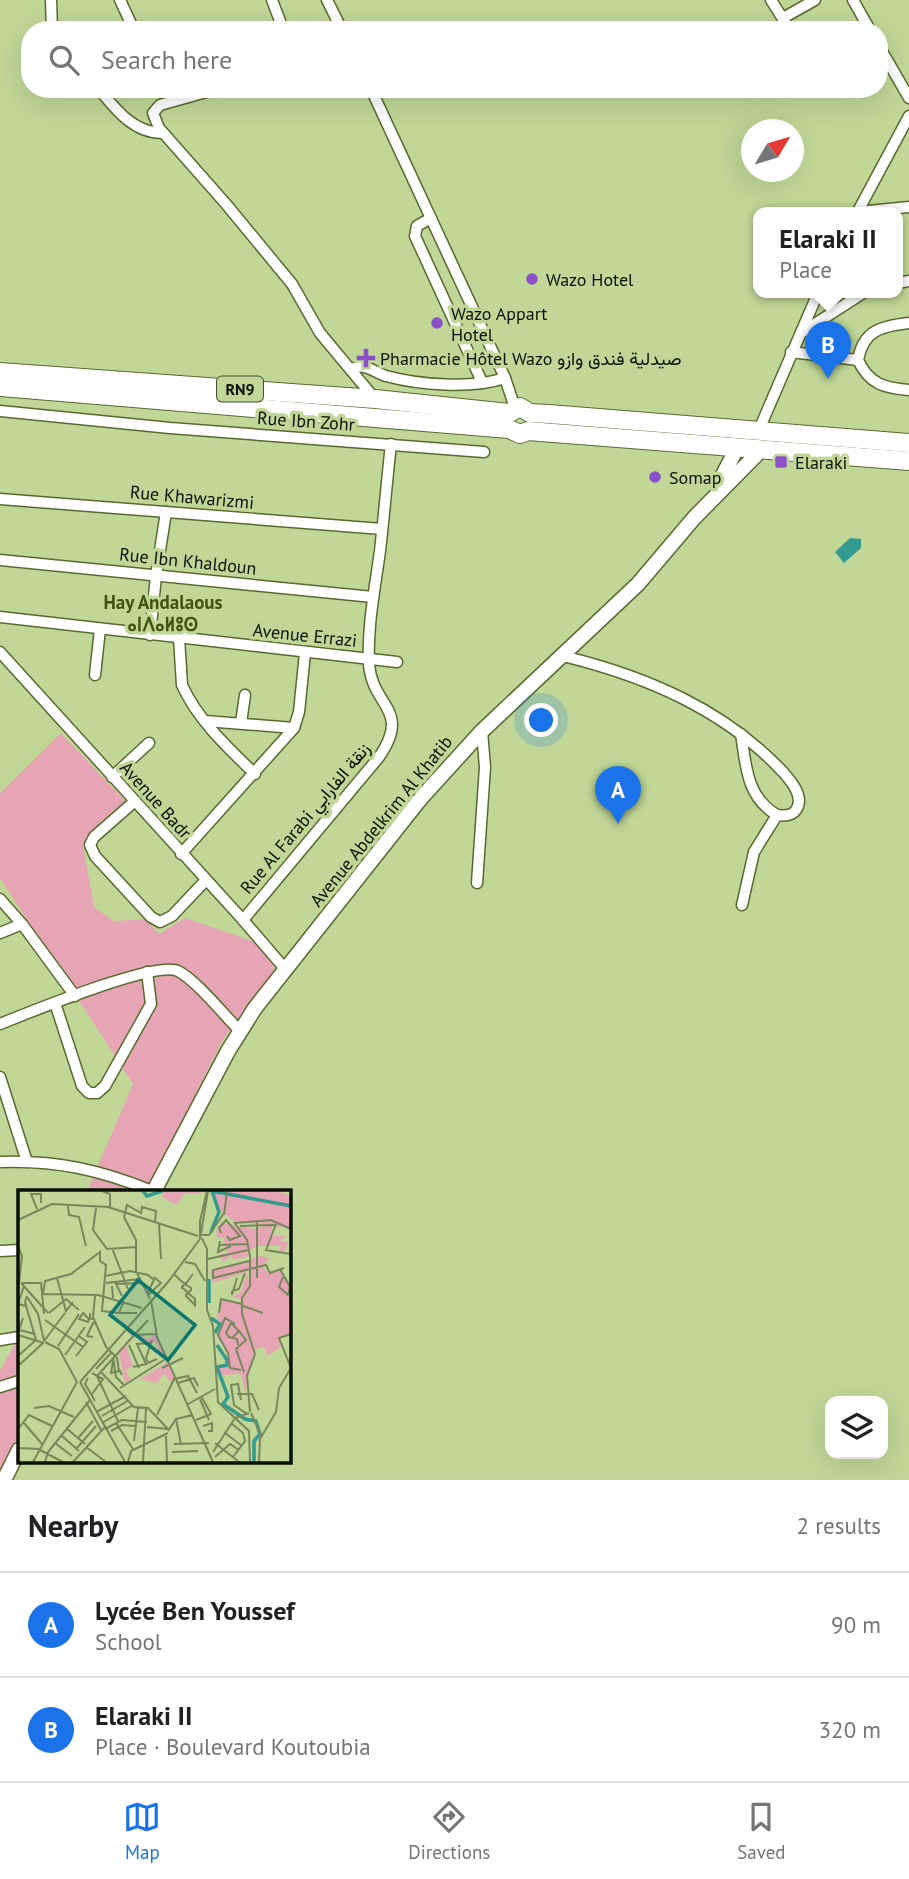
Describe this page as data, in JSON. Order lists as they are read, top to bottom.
{
  "streets": {
    "main road": ["RN9"],
    "street": [
      "Rue Ibn Zohr",
      "Rue Khawarizmi",
      "Rue Ibn Khaldoun",
      "Avenue Errazi",
      "Avenue Badr",
      "Rue Al Farabi زنقة الفارابي",
      "Avenue Abdelkrim Al Khatib"
    ]
  },
  "crossings": [
    ["RN9", "Avenue Abdelkrim Al Khatib"],
    ["Rue Ibn Zohr", "Rue Al Farabi زنقة الفارابي"],
    ["Rue Khawarizmi", "Rue Al Farabi زنقة الفارابي"],
    ["Rue Ibn Khaldoun", "Rue Al Farabi زنقة الفارابي"],
    ["Avenue Errazi", "Rue Al Farabi زنقة الفارابي"],
    ["Avenue Badr", "Rue Al Farabi زنقة الفارابي"],
    ["Avenue Badr", "Avenue Abdelkrim Al Khatib"]
  ],
  "districts": ["Hay Andalaous ⴰⵏⴷⴰⵍⵓⵙ"],
  "places": {
    "other": ["Wazo Hotel", "Wazo Appart Hotel", "Somap"],
    "health": ["Pharmacie Hôtel Wazo صيدلية فندق وازو"],
    "transit": ["Elaraki"]
  },
  "north": "top right",
  "page": {
    "search": "Search here",
    "popup": ["Elaraki II", "Place"],
    "pins": ["B", "A"],
    "heading": ["Nearby", "2 results"],
    "list": [
      {
        "mark": "A",
        "name": "Lycée Ben Youssef",
        "note": "School",
        "value": "90 m"
      },
      {
        "mark": "B",
        "name": "Elaraki II",
        "note": "Place · Boulevard Koutoubia",
        "value": "320 m"
      }
    ],
    "nav": ["Map", "Directions", "Saved"]
  }
}
